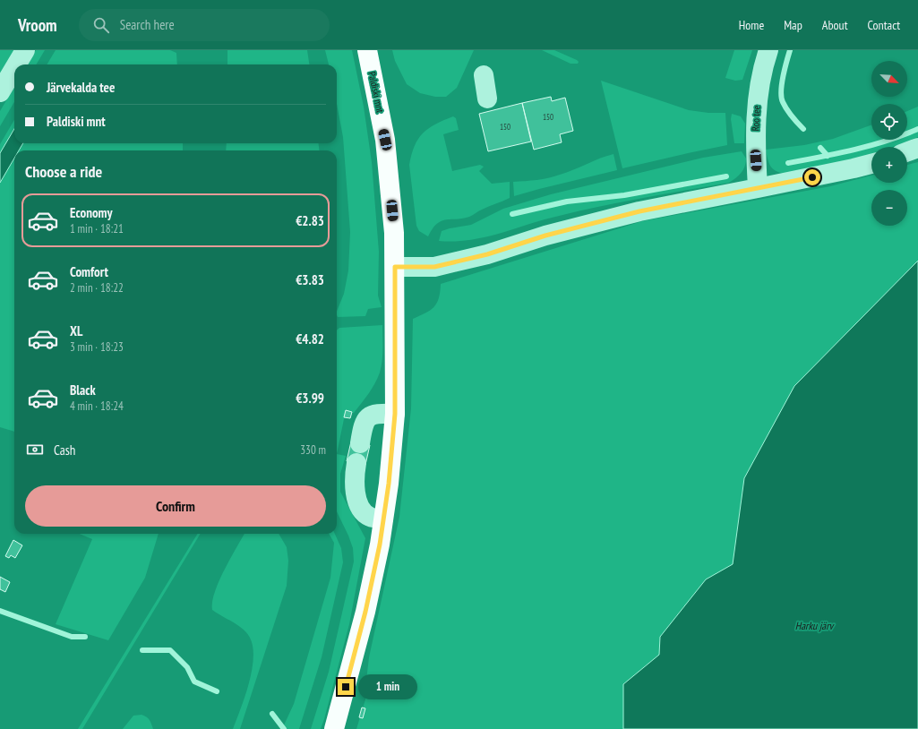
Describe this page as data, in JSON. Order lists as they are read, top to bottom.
{
  "streets": {
    "main road": ["Paldiski mnt"],
    "street": ["Roo tee"]
  },
  "water": ["Harku järv"],
  "house_numbers": ["150", "150"],
  "north": "bottom right",
  "page": {
    "header": "Vroom",
    "search": "Search here",
    "nav": [
      "Home",
      "Map",
      "About",
      "Contact"
    ],
    "map_buttons": ["+", "−"],
    "banner": ["Järvekalda tee", "Paldiski mnt"],
    "heading": "Choose a ride",
    "list": [
      {
        "name": "Economy",
        "note": "1 min · 18:21",
        "value": "€2.83"
      },
      {
        "name": "Comfort",
        "note": "2 min · 18:22",
        "value": "€3.83"
      },
      {
        "name": "XL",
        "note": "3 min · 18:23",
        "value": "€4.82"
      },
      {
        "name": "Black",
        "note": "4 min · 18:24",
        "value": "€3.99"
      }
    ],
    "pay": ["Cash", "330 m"],
    "buttons": "Confirm",
    "bubble": "1 min"
  }
}
